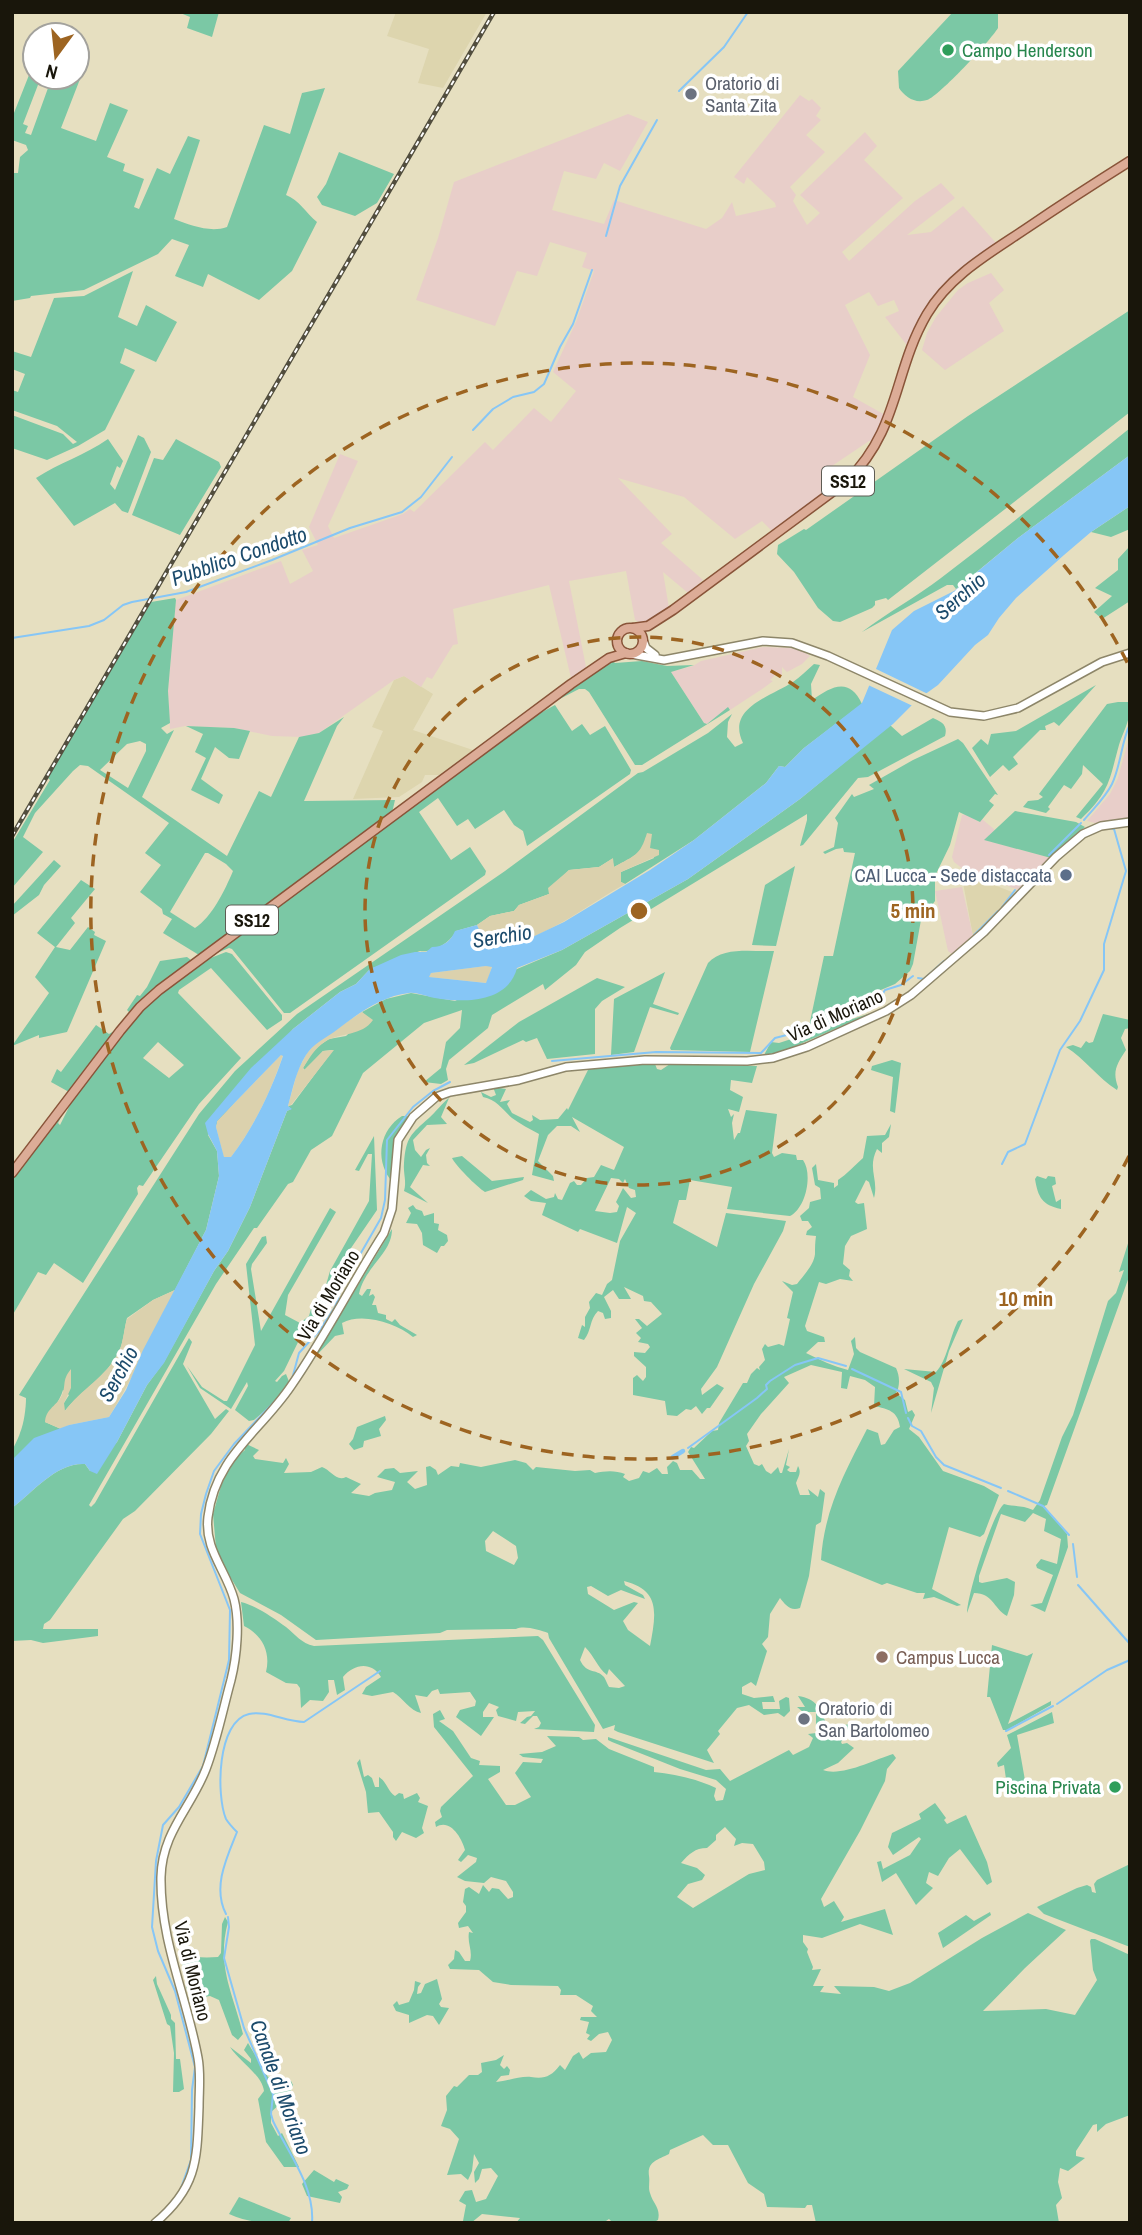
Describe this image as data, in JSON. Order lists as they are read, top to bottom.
{
  "streets": {
    "main road": ["SS12", "Via di Moriano"]
  },
  "water": ["Pubblico Condotto", "Serchio", "Canale di Moriano"],
  "places": [
    "Campo Henderson",
    "Oratorio di Santa Zita",
    "CAI Lucca - Sede distaccata",
    "Campus Lucca",
    "Oratorio di San Bartolomeo",
    "Piscina Privata"
  ],
  "north": "bottom",
  "rings": ["5 min", "10 min"]
}
